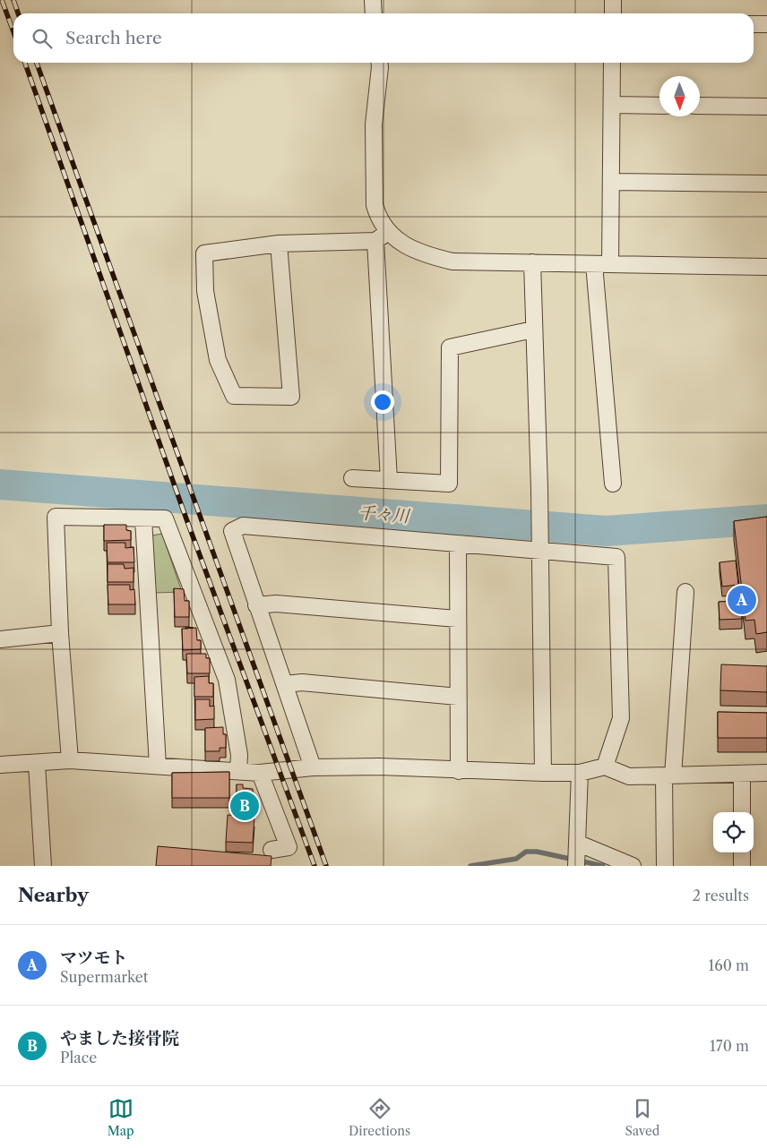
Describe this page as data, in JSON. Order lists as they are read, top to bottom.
{
  "water": ["千々川"],
  "north": "bottom",
  "page": {
    "search": "Search here",
    "pins": ["A", "B"],
    "heading": ["Nearby", "2 results"],
    "list": [
      {
        "mark": "A",
        "name": "マツモト",
        "note": "Supermarket",
        "value": "160 m"
      },
      {
        "mark": "B",
        "name": "やました接骨院",
        "note": "Place",
        "value": "170 m"
      }
    ],
    "nav": ["Map", "Directions", "Saved"]
  }
}
